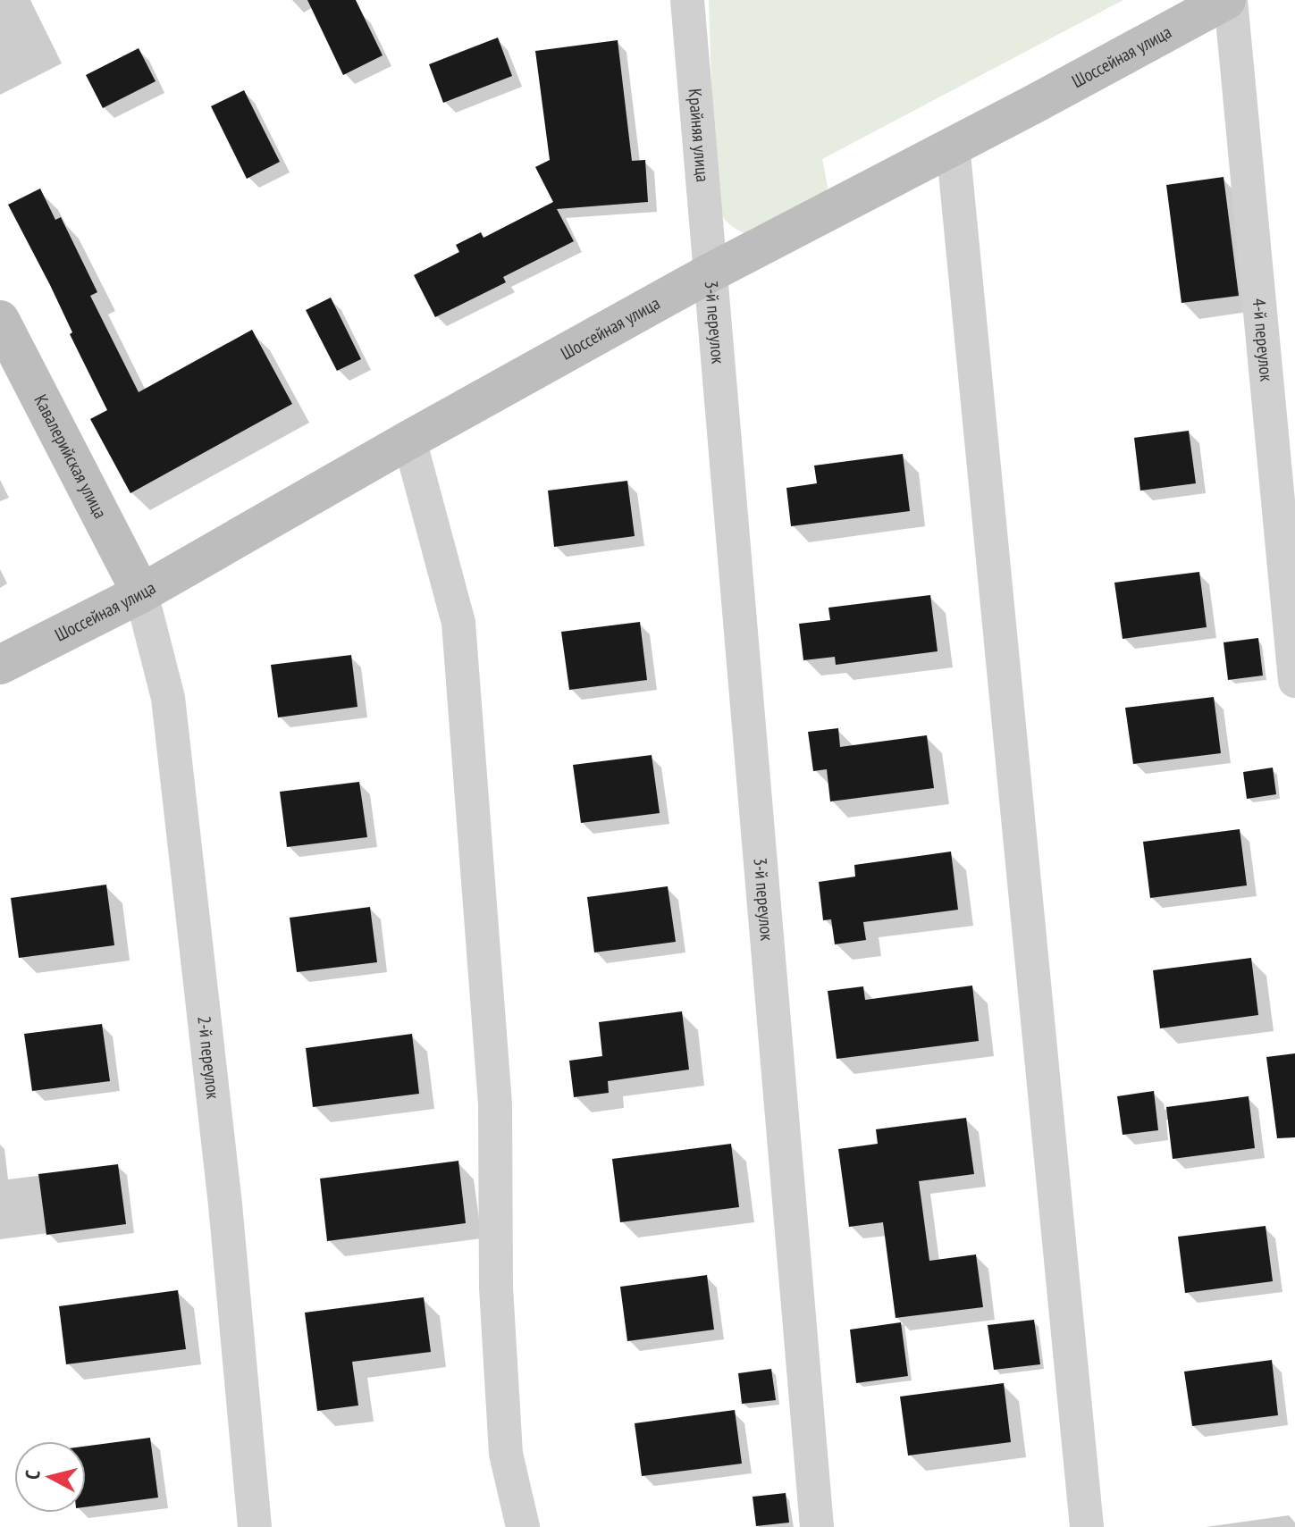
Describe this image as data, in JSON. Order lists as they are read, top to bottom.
{
  "streets": {
    "main road": ["Шоссейная улица", "Кавалерийская улица"],
    "street": [
      "Крайняя улица",
      "3-й переулок",
      "4-й переулок",
      "2-й переулок"
    ]
  },
  "crossings": [
    ["Шоссейная улица", "Крайняя улица"],
    ["Шоссейная улица", "3-й переулок"],
    ["Шоссейная улица", "4-й переулок"],
    ["Шоссейная улица", "Кавалерийская улица"],
    ["Шоссейная улица", "2-й переулок"],
    ["Крайняя улица", "3-й переулок"],
    ["Кавалерийская улица", "2-й переулок"]
  ],
  "north": "left"
}
